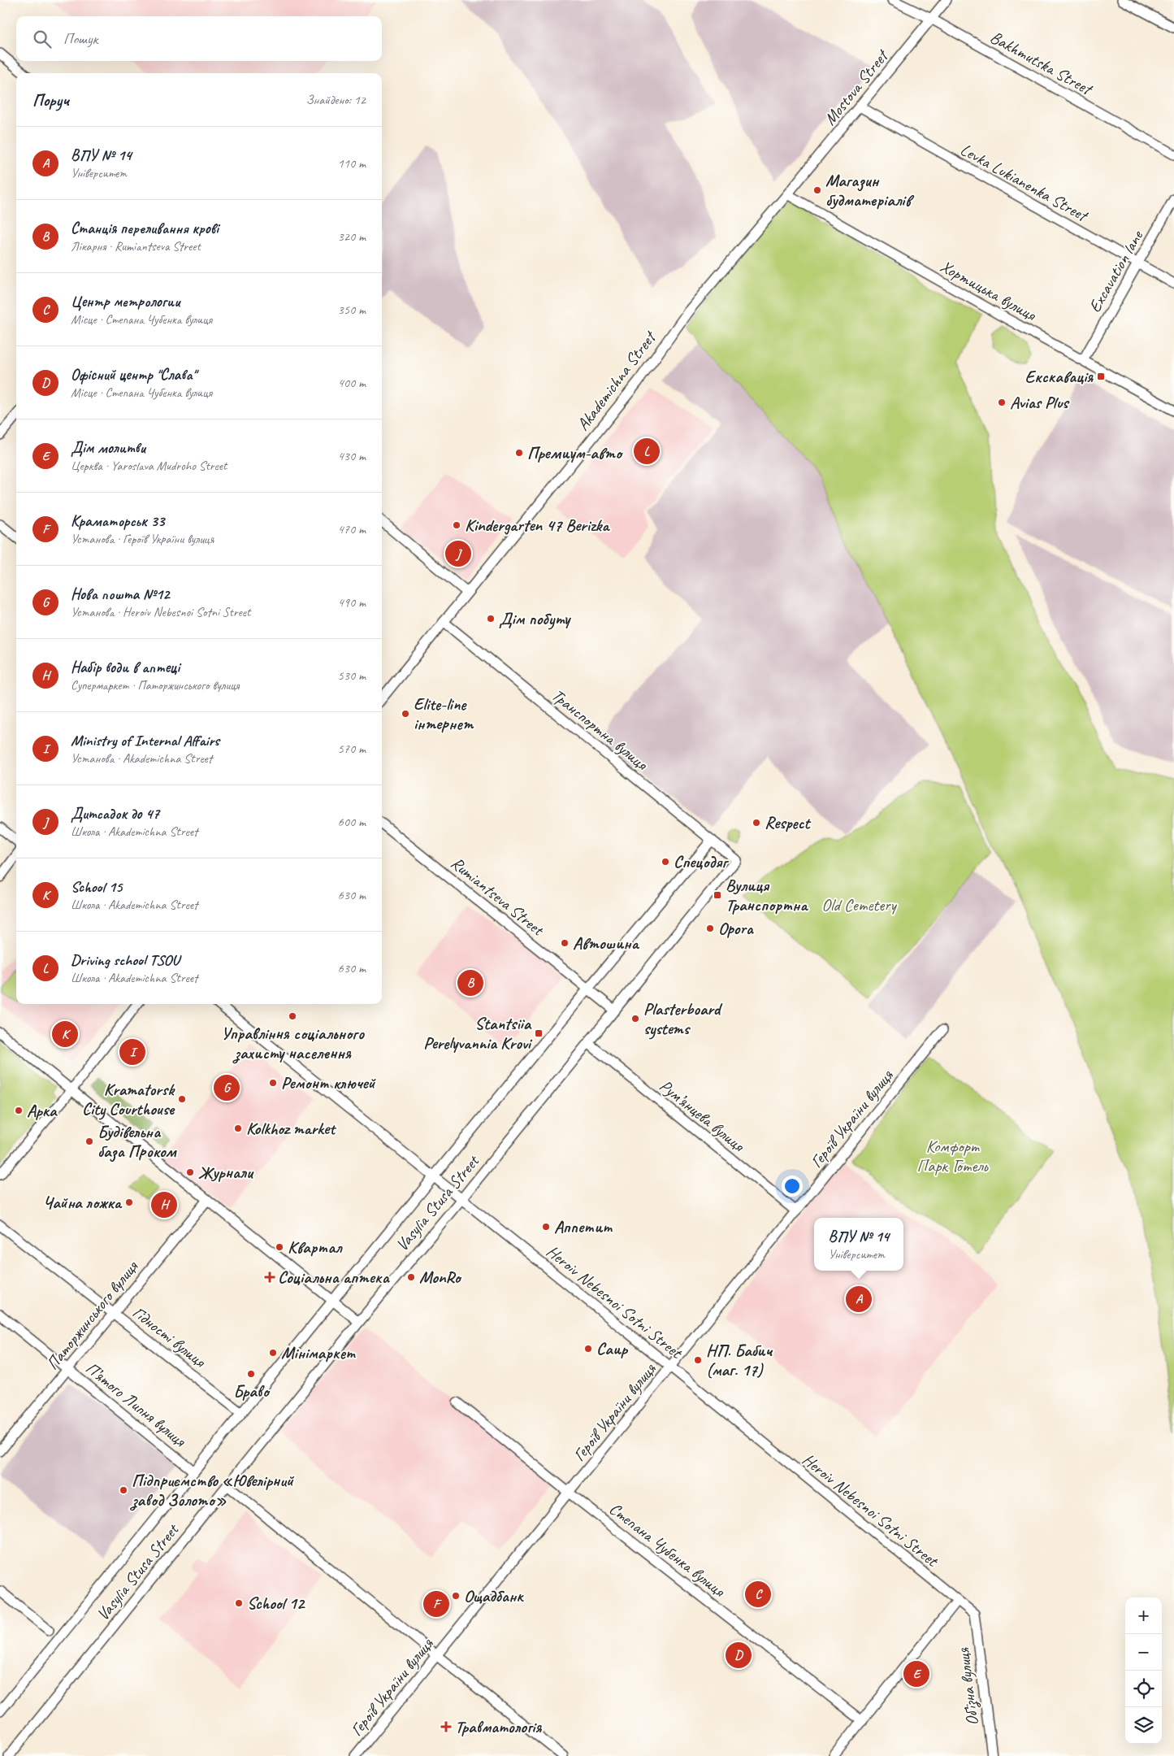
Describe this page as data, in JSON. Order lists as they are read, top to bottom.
{
  "streets": {
    "street": [
      "Bakhmutska Street",
      "Mostova Street",
      "Levka Lukianenka Street",
      "Excavation lane",
      "Хортицька вулиця",
      "Akademichna Street",
      "Транспортна вулиця",
      "Rumiantseva Street",
      "Рум’янцева вулиця",
      "Героїв України вулиця",
      "Vasylia Stusa Street",
      "Heroiv Nebesnoi Sotni Street",
      "Паторжинського вулиця",
      "Гідності вулиця",
      "П’ятого Липня вулиця",
      "Степана Чубенка вулиця",
      "Об’їзна вулиця"
    ]
  },
  "crossings": [
    ["Bakhmutska Street", "Mostova Street"],
    ["Mostova Street", "Levka Lukianenka Street"],
    ["Mostova Street", "Хортицька вулиця"],
    ["Mostova Street", "Akademichna Street"],
    ["Levka Lukianenka Street", "Excavation lane"],
    ["Excavation lane", "Хортицька вулиця"],
    ["Хортицька вулиця", "Akademichna Street"],
    ["Akademichna Street", "Транспортна вулиця"],
    ["Транспортна вулиця", "Vasylia Stusa Street"],
    ["Rumiantseva Street", "Vasylia Stusa Street"],
    ["Рум’янцева вулиця", "Героїв України вулиця"],
    ["Рум’янцева вулиця", "Vasylia Stusa Street"],
    ["Героїв України вулиця", "Heroiv Nebesnoi Sotni Street"],
    ["Героїв України вулиця", "Степана Чубенка вулиця"],
    ["Vasylia Stusa Street", "Heroiv Nebesnoi Sotni Street"],
    ["Vasylia Stusa Street", "Гідності вулиця"],
    ["Vasylia Stusa Street", "П’ятого Липня вулиця"],
    ["Heroiv Nebesnoi Sotni Street", "Об’їзна вулиця"],
    ["Паторжинського вулиця", "Гідності вулиця"],
    ["Паторжинського вулиця", "П’ятого Липня вулиця"]
  ],
  "parks": ["Old Cemetery", "Комфорт Парк Готель"],
  "places": {
    "other": [
      "Магазин будматеріалів",
      "Avias Plus",
      "Премиум-авто",
      "Kindergarten 47 Berizka",
      "Дім побуту",
      "Elite-line інтернет",
      "Respect",
      "Спецодяг",
      "Opora",
      "Автошина",
      "Управління соціального захисту населення",
      "Plasterboard systems",
      "Ремонт ключей",
      "Kramatorsk City Courthouse",
      "Арка",
      "Kolkhoz market",
      "Будівельна база Проком",
      "Журнали",
      "Чайна ложка",
      "Аппетит",
      "Квартал",
      "MonRo",
      "Саир",
      "Мінімаркет",
      "НП. Бабич (маг. 17)",
      "Браво",
      "Підприємство «Ювелірний завод Золото»",
      "Ощадбанк",
      "School 12"
    ],
    "transit": ["Екскавація", "Вулиця Транспортна", "Stantsiia Perelyvannia Krovi"],
    "health": ["Соціальна аптека", "Травматологія"]
  },
  "page": {
    "search": "Пошук",
    "heading": ["Поруч", "Знайдено: 12"],
    "list": [
      {
        "mark": "A",
        "name": "ВПУ № 14",
        "note": "Університет",
        "value": "110 m"
      },
      {
        "mark": "B",
        "name": "Станція переливання крові",
        "note": "Лікарня · Rumiantseva Street",
        "value": "320 m"
      },
      {
        "mark": "C",
        "name": "Центр метрологии",
        "note": "Місце · Степана Чубенка вулиця",
        "value": "350 m"
      },
      {
        "mark": "D",
        "name": "Офісний центр \"Слава\"",
        "note": "Місце · Степана Чубенка вулиця",
        "value": "400 m"
      },
      {
        "mark": "E",
        "name": "Дім молитви",
        "note": "Церква · Yaroslava Mudroho Street",
        "value": "430 m"
      },
      {
        "mark": "F",
        "name": "Краматорськ 33",
        "note": "Установа · Героїв України вулиця",
        "value": "470 m"
      },
      {
        "mark": "G",
        "name": "Нова пошта №12",
        "note": "Установа · Heroiv Nebesnoi Sotni Street",
        "value": "490 m"
      },
      {
        "mark": "H",
        "name": "Набір води в аптеці",
        "note": "Супермаркет · Паторжинського вулиця",
        "value": "530 m"
      },
      {
        "mark": "I",
        "name": "Ministry of Internal Affairs",
        "note": "Установа · Akademichna Street",
        "value": "570 m"
      },
      {
        "mark": "J",
        "name": "Дитсадок до 47",
        "note": "Школа · Akademichna Street",
        "value": "600 m"
      },
      {
        "mark": "K",
        "name": "School 15",
        "note": "Школа · Akademichna Street",
        "value": "630 m"
      },
      {
        "mark": "L",
        "name": "Driving school TSOU",
        "note": "Школа · Akademichna Street",
        "value": "630 m"
      }
    ],
    "pins": [
      "L",
      "J",
      "B",
      "K",
      "I",
      "G",
      "H",
      "A",
      "C",
      "F",
      "D",
      "E"
    ],
    "popup": ["ВПУ № 14", "Університет"],
    "map_buttons": ["+", "−"]
  }
}
